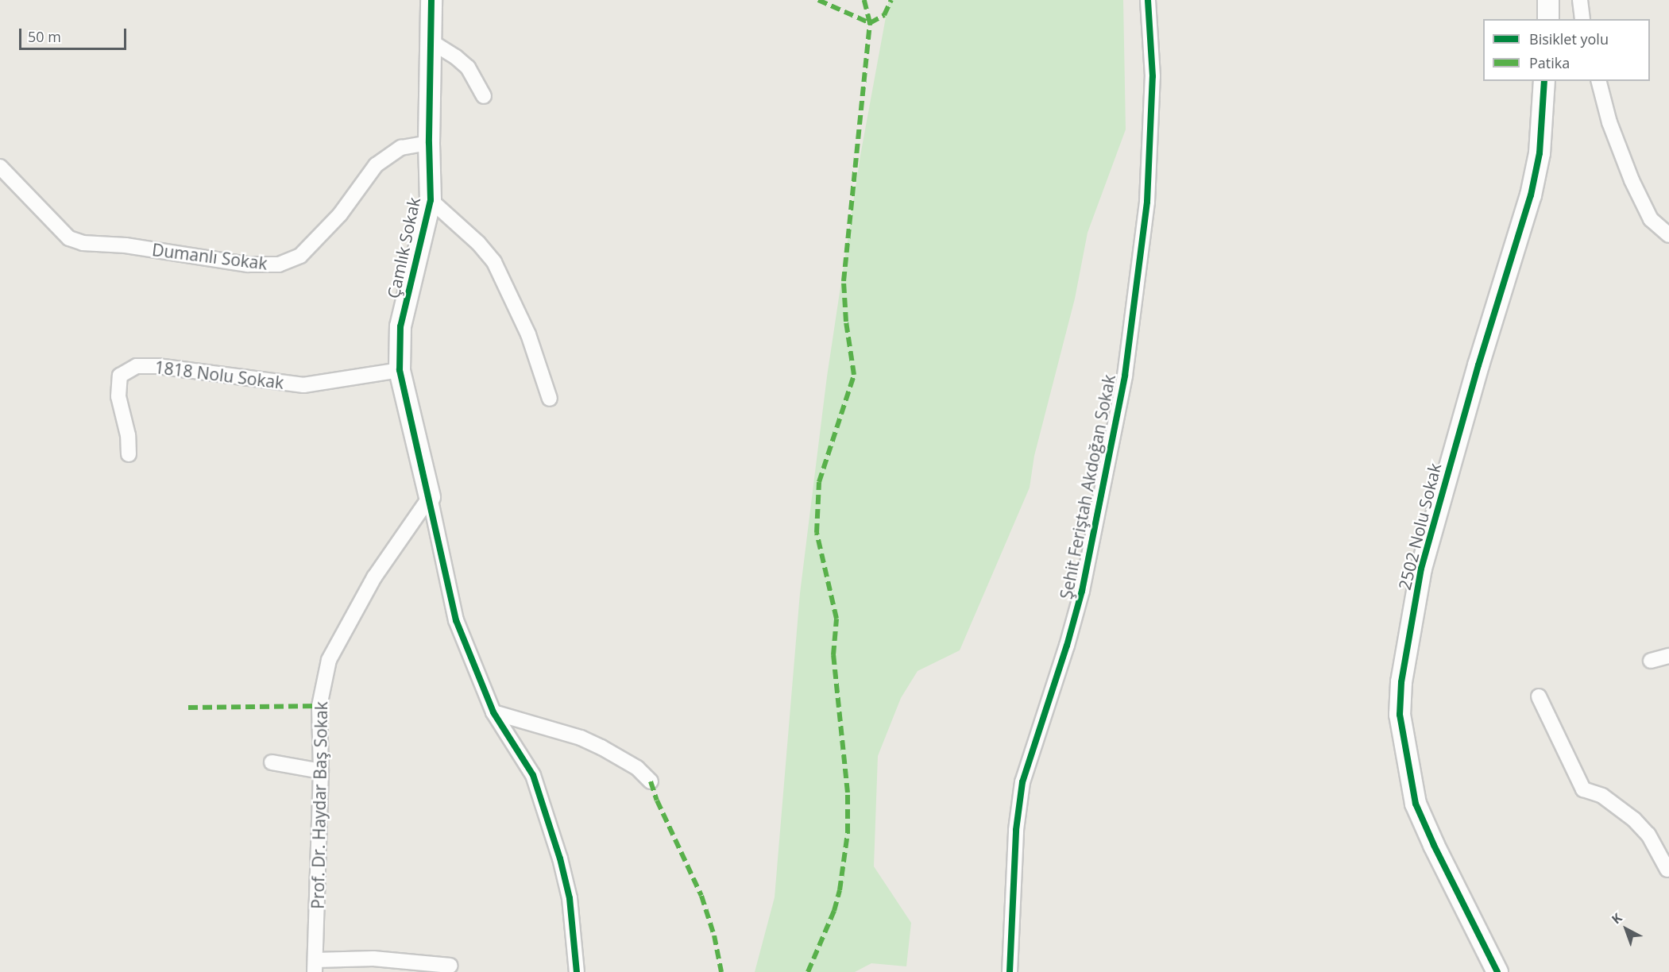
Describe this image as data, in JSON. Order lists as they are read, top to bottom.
{
  "streets": {
    "street": [
      "Çamlık Sokak",
      "Dumanlı Sokak",
      "1818 Nolu Sokak",
      "Şehit Feriştah Akdoğan Sokak",
      "2502 Nolu Sokak",
      "Prof. Dr. Haydar Baş Sokak"
    ]
  },
  "crossings": [
    ["Çamlık Sokak", "Dumanlı Sokak"],
    ["Çamlık Sokak", "1818 Nolu Sokak"],
    ["Çamlık Sokak", "Prof. Dr. Haydar Baş Sokak"]
  ],
  "legend": ["Bisiklet yolu", "Patika"],
  "scale_bar": "50 m",
  "north": "top left"
}
